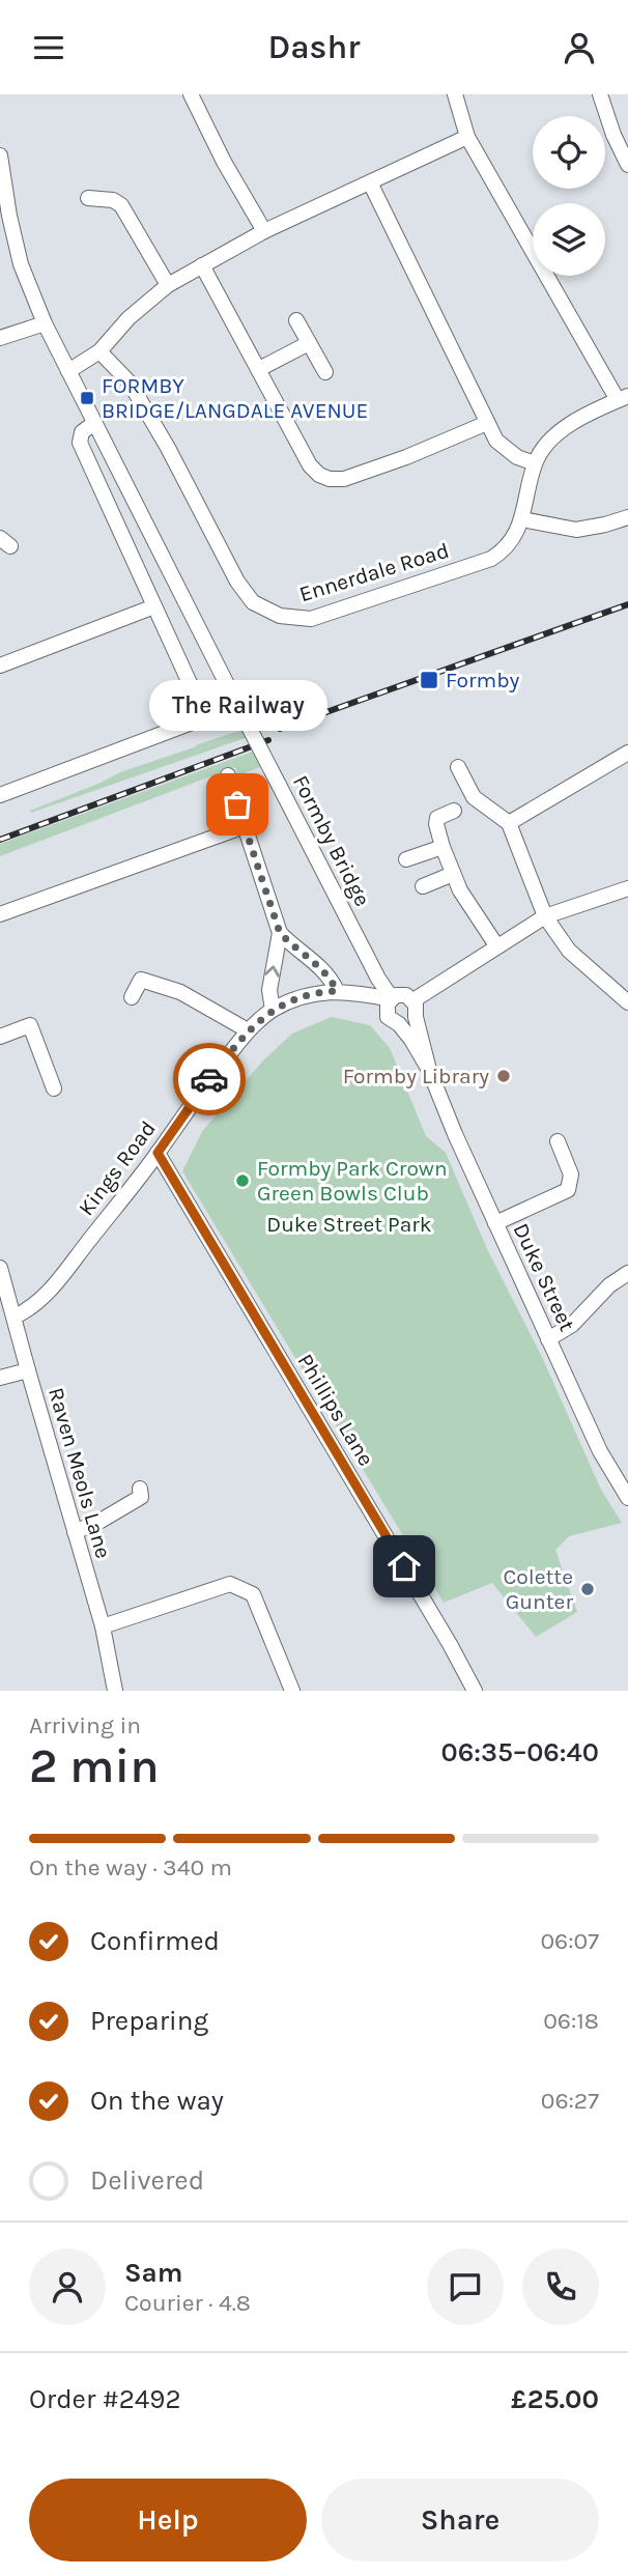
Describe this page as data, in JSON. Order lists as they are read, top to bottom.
{
  "streets": {
    "street": [
      "Ennerdale Road",
      "Formby Bridge",
      "Kings Road",
      "Duke Street",
      "Phillips Lane",
      "Raven Meols Lane"
    ]
  },
  "crossings": [
    ["Formby Bridge", "Kings Road"],
    ["Formby Bridge", "Duke Street"],
    ["Kings Road", "Duke Street"],
    ["Kings Road", "Phillips Lane"],
    ["Kings Road", "Raven Meols Lane"]
  ],
  "parks": ["Duke Street Park"],
  "places": {
    "transit": ["FORMBY BRIDGE/LANGDALE AVENUE", "Formby"],
    "other": [
      "The Railway",
      "Formby Library",
      "Formby Park Crown Green Bowls Club",
      "Colette Gunter"
    ]
  },
  "page": {
    "header": "Dashr",
    "bubble": "The Railway",
    "heading": ["2 min", "Arriving in", "06:35–06:40"],
    "panel": [
      "Sam",
      "Courier · 4.8",
      "Order #2492",
      "£25.00"
    ],
    "bar": "On the way · 340 m",
    "list": [
      ["Confirmed", "06:07"],
      ["Preparing", "06:18"],
      ["On the way", "06:27"],
      "Delivered"
    ],
    "buttons": ["Help", "Share"]
  }
}
